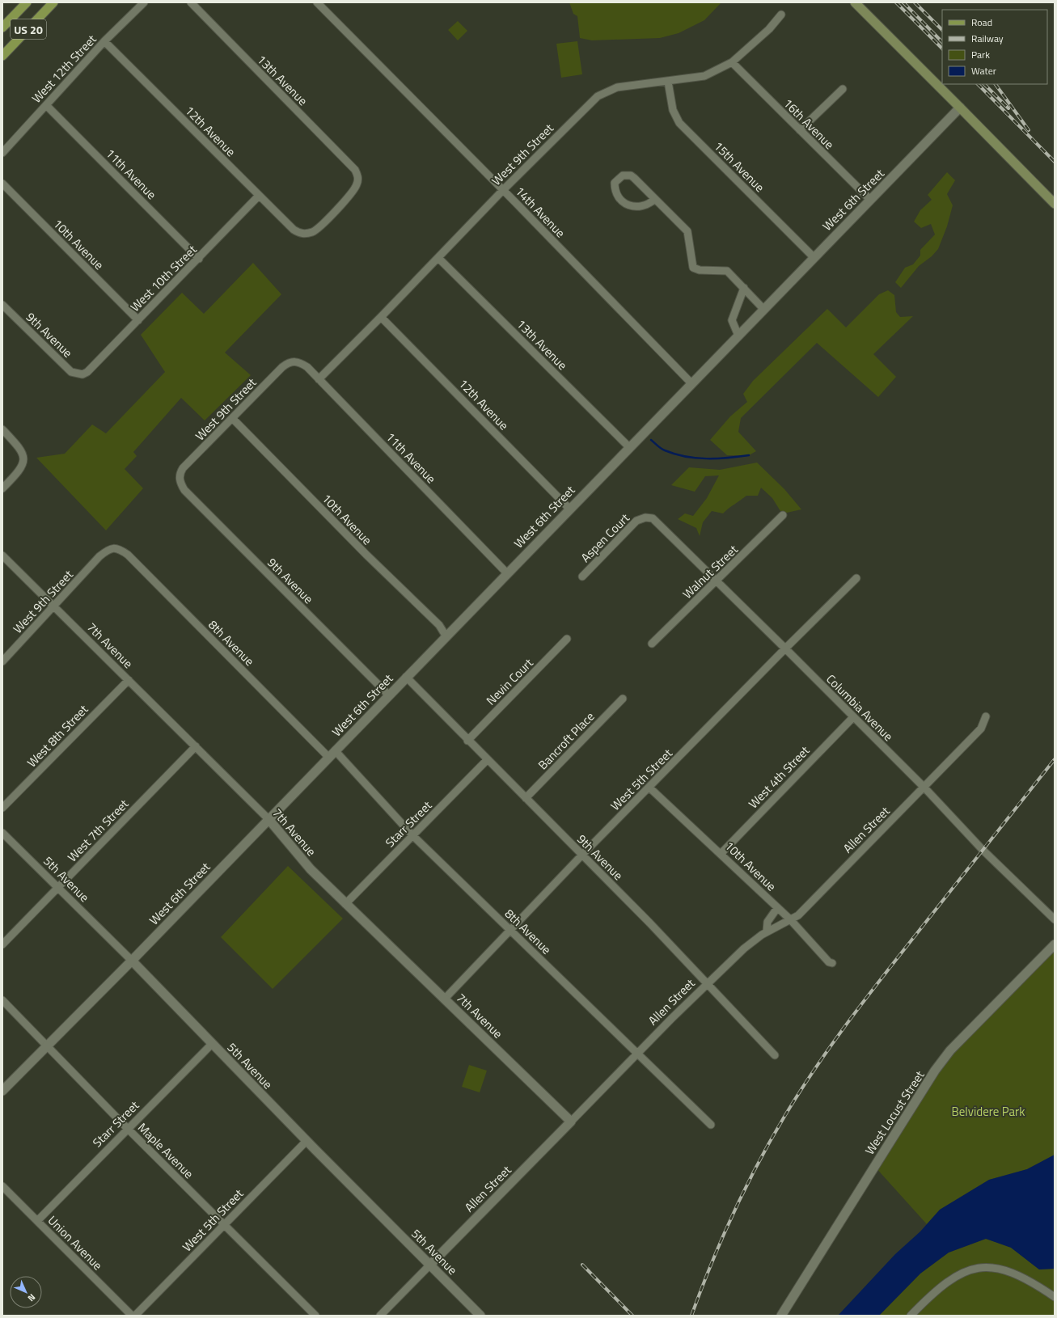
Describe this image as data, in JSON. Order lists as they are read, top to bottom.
{
  "streets": {
    "main road": ["US 20"],
    "street": [
      "West 12th Street",
      "13th Avenue",
      "16th Avenue",
      "12th Avenue",
      "West 9th Street",
      "15th Avenue",
      "11th Avenue",
      "West 6th Street",
      "14th Avenue",
      "10th Avenue",
      "West 10th Street",
      "9th Avenue",
      "Aspen Court",
      "Walnut Street",
      "8th Avenue",
      "7th Avenue",
      "Nevin Court",
      "Columbia Avenue",
      "West 8th Street",
      "Bancroft Place",
      "West 4th Street",
      "West 5th Street",
      "Starr Street",
      "Allen Street",
      "West 7th Street",
      "5th Avenue",
      "West Locust Street",
      "Maple Avenue",
      "Union Avenue"
    ]
  },
  "crossings": [
    ["West 12th Street", "12th Avenue"],
    ["West 12th Street", "11th Avenue"],
    ["13th Avenue", "12th Avenue"],
    ["13th Avenue", "West 9th Street"],
    ["13th Avenue", "West 6th Street"],
    ["16th Avenue", "West 9th Street"],
    ["16th Avenue", "West 6th Street"],
    ["12th Avenue", "West 9th Street"],
    ["12th Avenue", "West 6th Street"],
    ["12th Avenue", "West 10th Street"],
    ["West 9th Street", "15th Avenue"],
    ["West 9th Street", "11th Avenue"],
    ["West 9th Street", "14th Avenue"],
    ["West 9th Street", "10th Avenue"],
    ["West 9th Street", "9th Avenue"],
    ["West 9th Street", "8th Avenue"],
    ["West 9th Street", "7th Avenue"],
    ["15th Avenue", "West 6th Street"],
    ["11th Avenue", "West 6th Street"],
    ["11th Avenue", "West 10th Street"],
    ["West 6th Street", "14th Avenue"],
    ["West 6th Street", "10th Avenue"],
    ["West 6th Street", "9th Avenue"],
    ["West 6th Street", "8th Avenue"],
    ["West 6th Street", "7th Avenue"],
    ["West 6th Street", "5th Avenue"],
    ["West 6th Street", "Maple Avenue"],
    ["10th Avenue", "West 10th Street"],
    ["10th Avenue", "West 4th Street"],
    ["10th Avenue", "West 5th Street"],
    ["10th Avenue", "Allen Street"],
    ["West 10th Street", "9th Avenue"],
    ["9th Avenue", "Nevin Court"],
    ["9th Avenue", "Bancroft Place"],
    ["9th Avenue", "West 5th Street"],
    ["9th Avenue", "Starr Street"],
    ["9th Avenue", "Allen Street"],
    ["Aspen Court", "Columbia Avenue"],
    ["Walnut Street", "Columbia Avenue"],
    ["8th Avenue", "West 5th Street"],
    ["8th Avenue", "Starr Street"],
    ["8th Avenue", "Allen Street"],
    ["7th Avenue", "West 8th Street"],
    ["7th Avenue", "West 5th Street"],
    ["7th Avenue", "Starr Street"],
    ["7th Avenue", "Allen Street"],
    ["7th Avenue", "West 7th Street"],
    ["Columbia Avenue", "West 4th Street"],
    ["Columbia Avenue", "West 5th Street"],
    ["Columbia Avenue", "Allen Street"],
    ["West 5th Street", "5th Avenue"],
    ["West 5th Street", "Maple Avenue"],
    ["Starr Street", "5th Avenue"],
    ["Starr Street", "Maple Avenue"],
    ["Starr Street", "Union Avenue"],
    ["Allen Street", "5th Avenue"],
    ["West 7th Street", "5th Avenue"]
  ],
  "parks": ["Belvidere Park"],
  "legend": [
    "Road",
    "Railway",
    "Park",
    "Water"
  ],
  "north": "bottom right"
}
